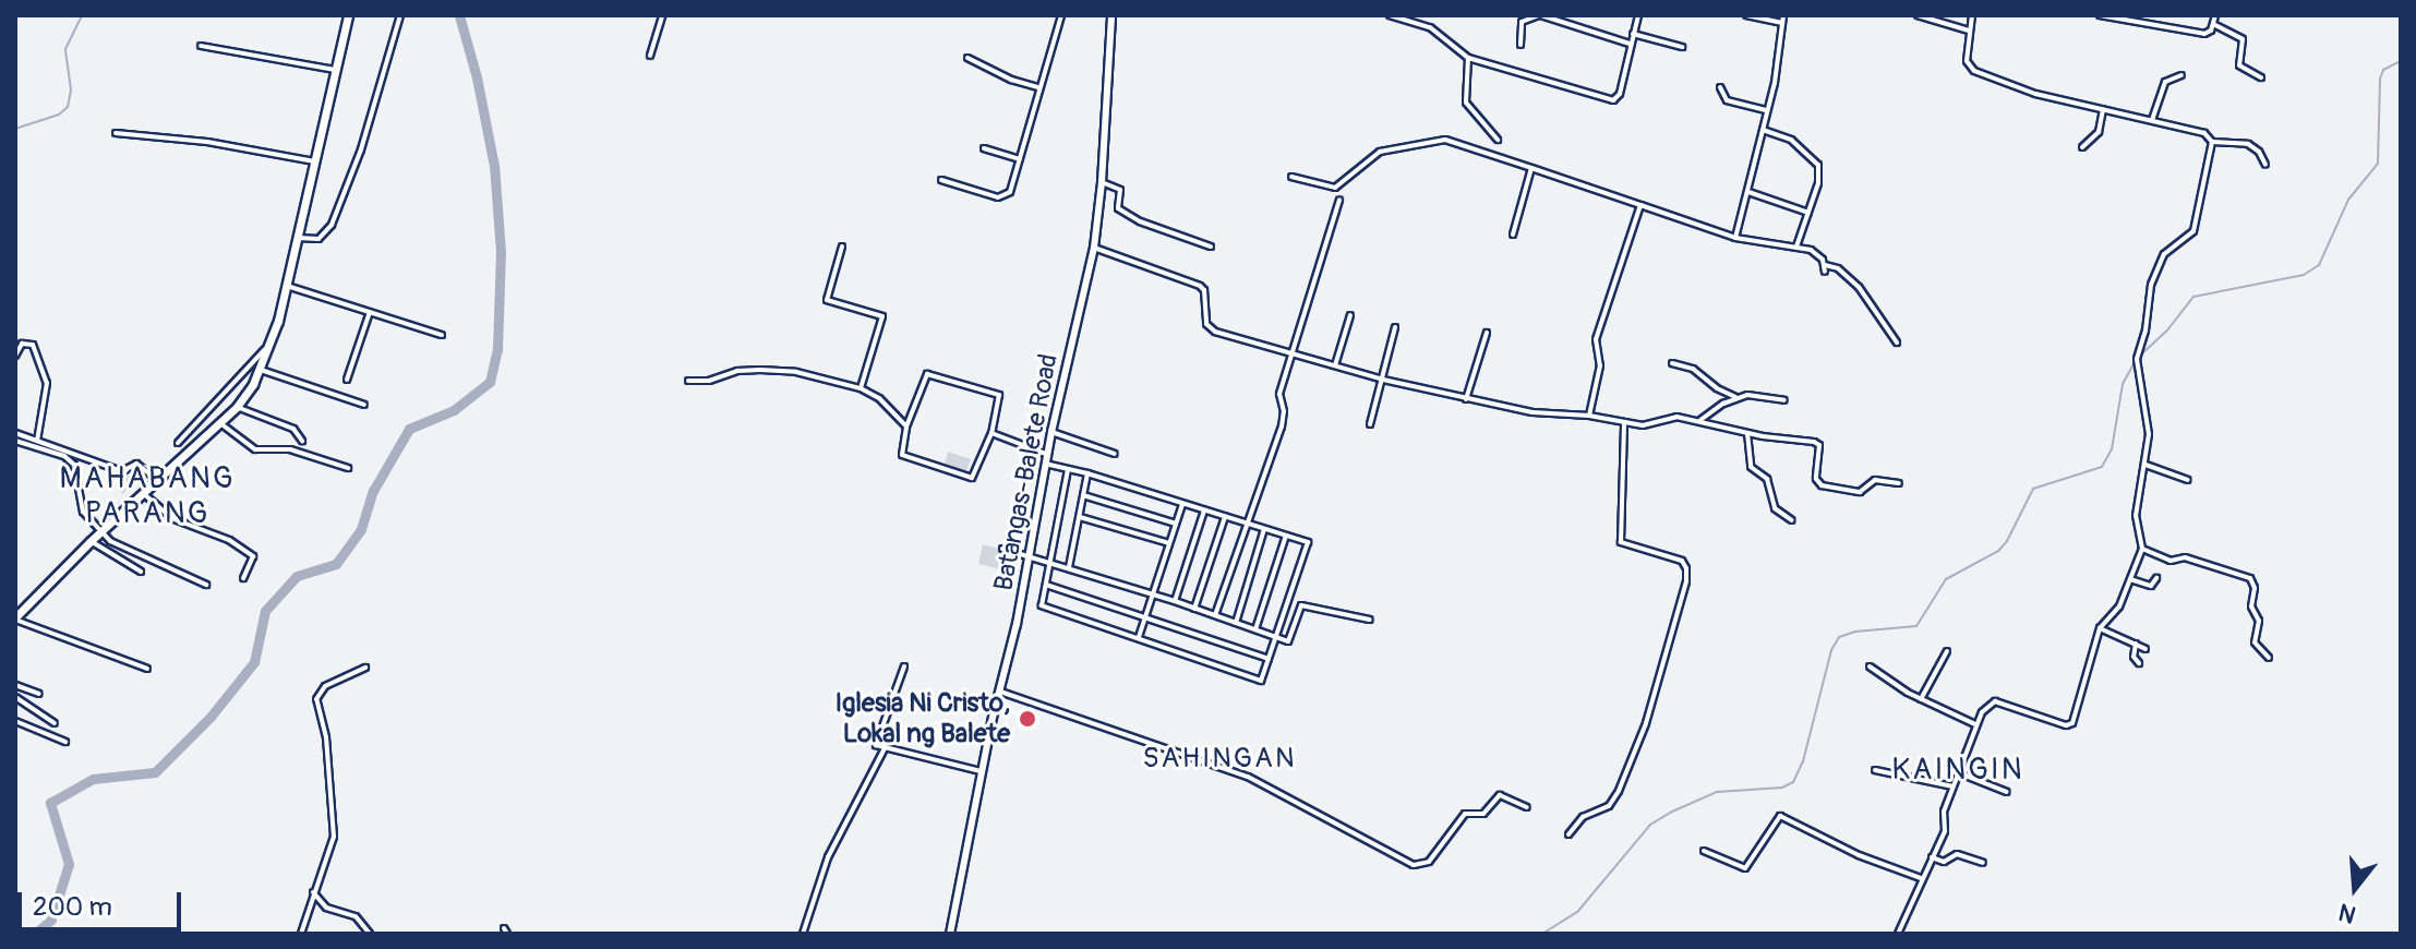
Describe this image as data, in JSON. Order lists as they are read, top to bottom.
{
  "streets": {
    "main road": ["Batangas-Balete Road"]
  },
  "districts": ["MAHABANG PARANG", "SAHINGAN", "KAINGIN"],
  "places": ["Iglesia Ni Cristo, Lokal ng Balete"],
  "scale_bar": "200 m",
  "north": "bottom"
}
